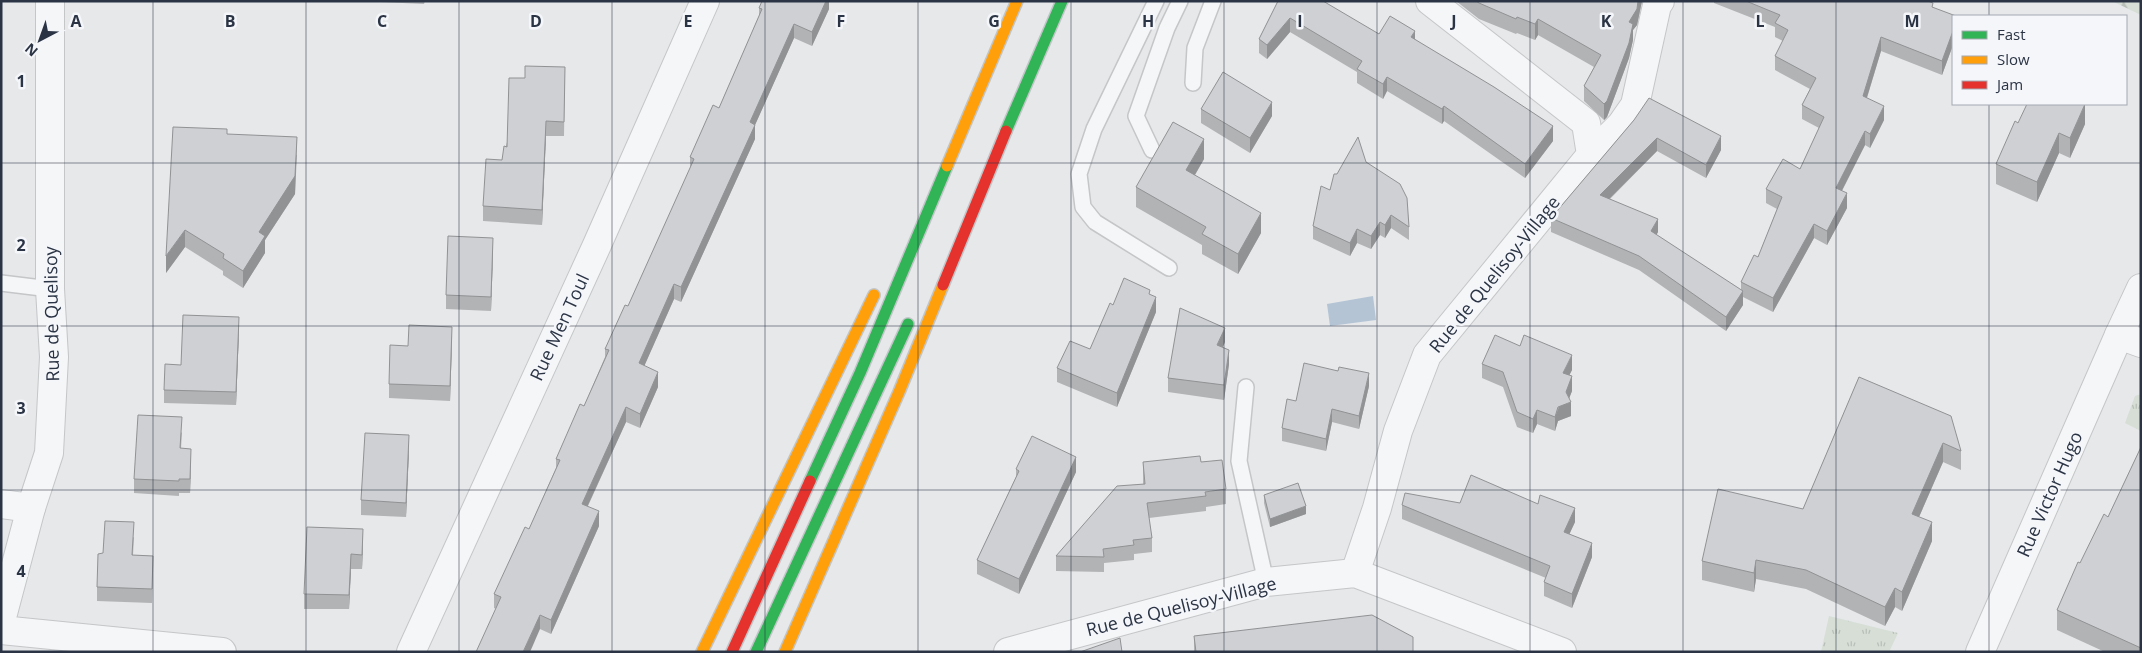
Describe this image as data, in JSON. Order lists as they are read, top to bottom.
{
  "streets": {
    "street": [
      "Rue de Quelisoy-Village",
      "Rue de Quelisoy",
      "Rue Men Toul",
      "Rue Victor Hugo"
    ]
  },
  "legend": ["Fast", "Slow", "Jam"],
  "north": "bottom left",
  "grid": {
    "columns": [
      "A",
      "B",
      "C",
      "D",
      "E",
      "F",
      "G",
      "H",
      "I",
      "J",
      "K",
      "L",
      "M"
    ],
    "rows": [
      "1",
      "2",
      "3",
      "4"
    ]
  }
}
